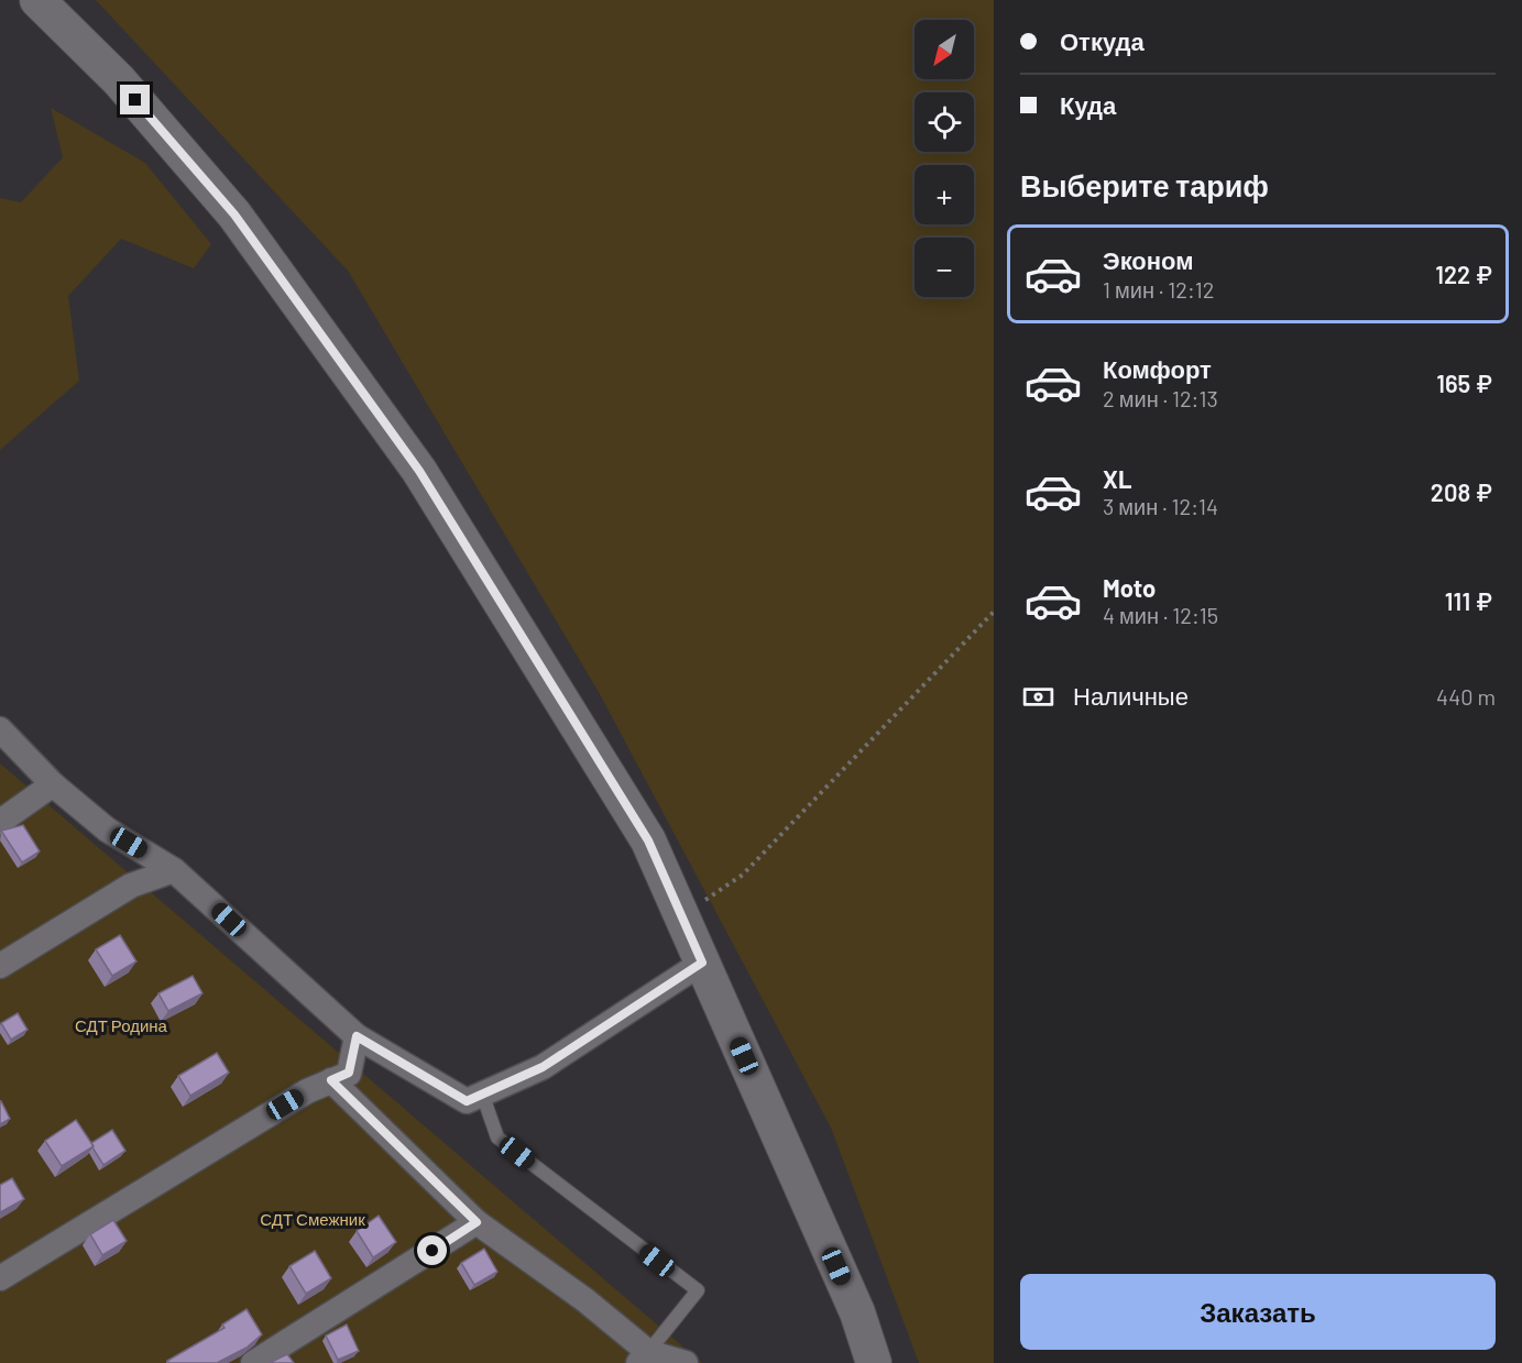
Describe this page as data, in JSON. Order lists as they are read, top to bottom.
{
  "parks": ["СДТ Родина", "СДТ Смежник"],
  "north": "bottom left",
  "page": {
    "banner": ["Откуда", "Куда"],
    "map_buttons": ["+", "−"],
    "heading": "Выберите тариф",
    "list": [
      {
        "name": "Эконом",
        "note": "1 мин · 12:12",
        "value": "122 ₽"
      },
      {
        "name": "Комфорт",
        "note": "2 мин · 12:13",
        "value": "165 ₽"
      },
      {
        "name": "XL",
        "note": "3 мин · 12:14",
        "value": "208 ₽"
      },
      {
        "name": "Moto",
        "note": "4 мин · 12:15",
        "value": "111 ₽"
      }
    ],
    "pay": ["Наличные", "440 m"],
    "buttons": "Заказать"
  }
}
